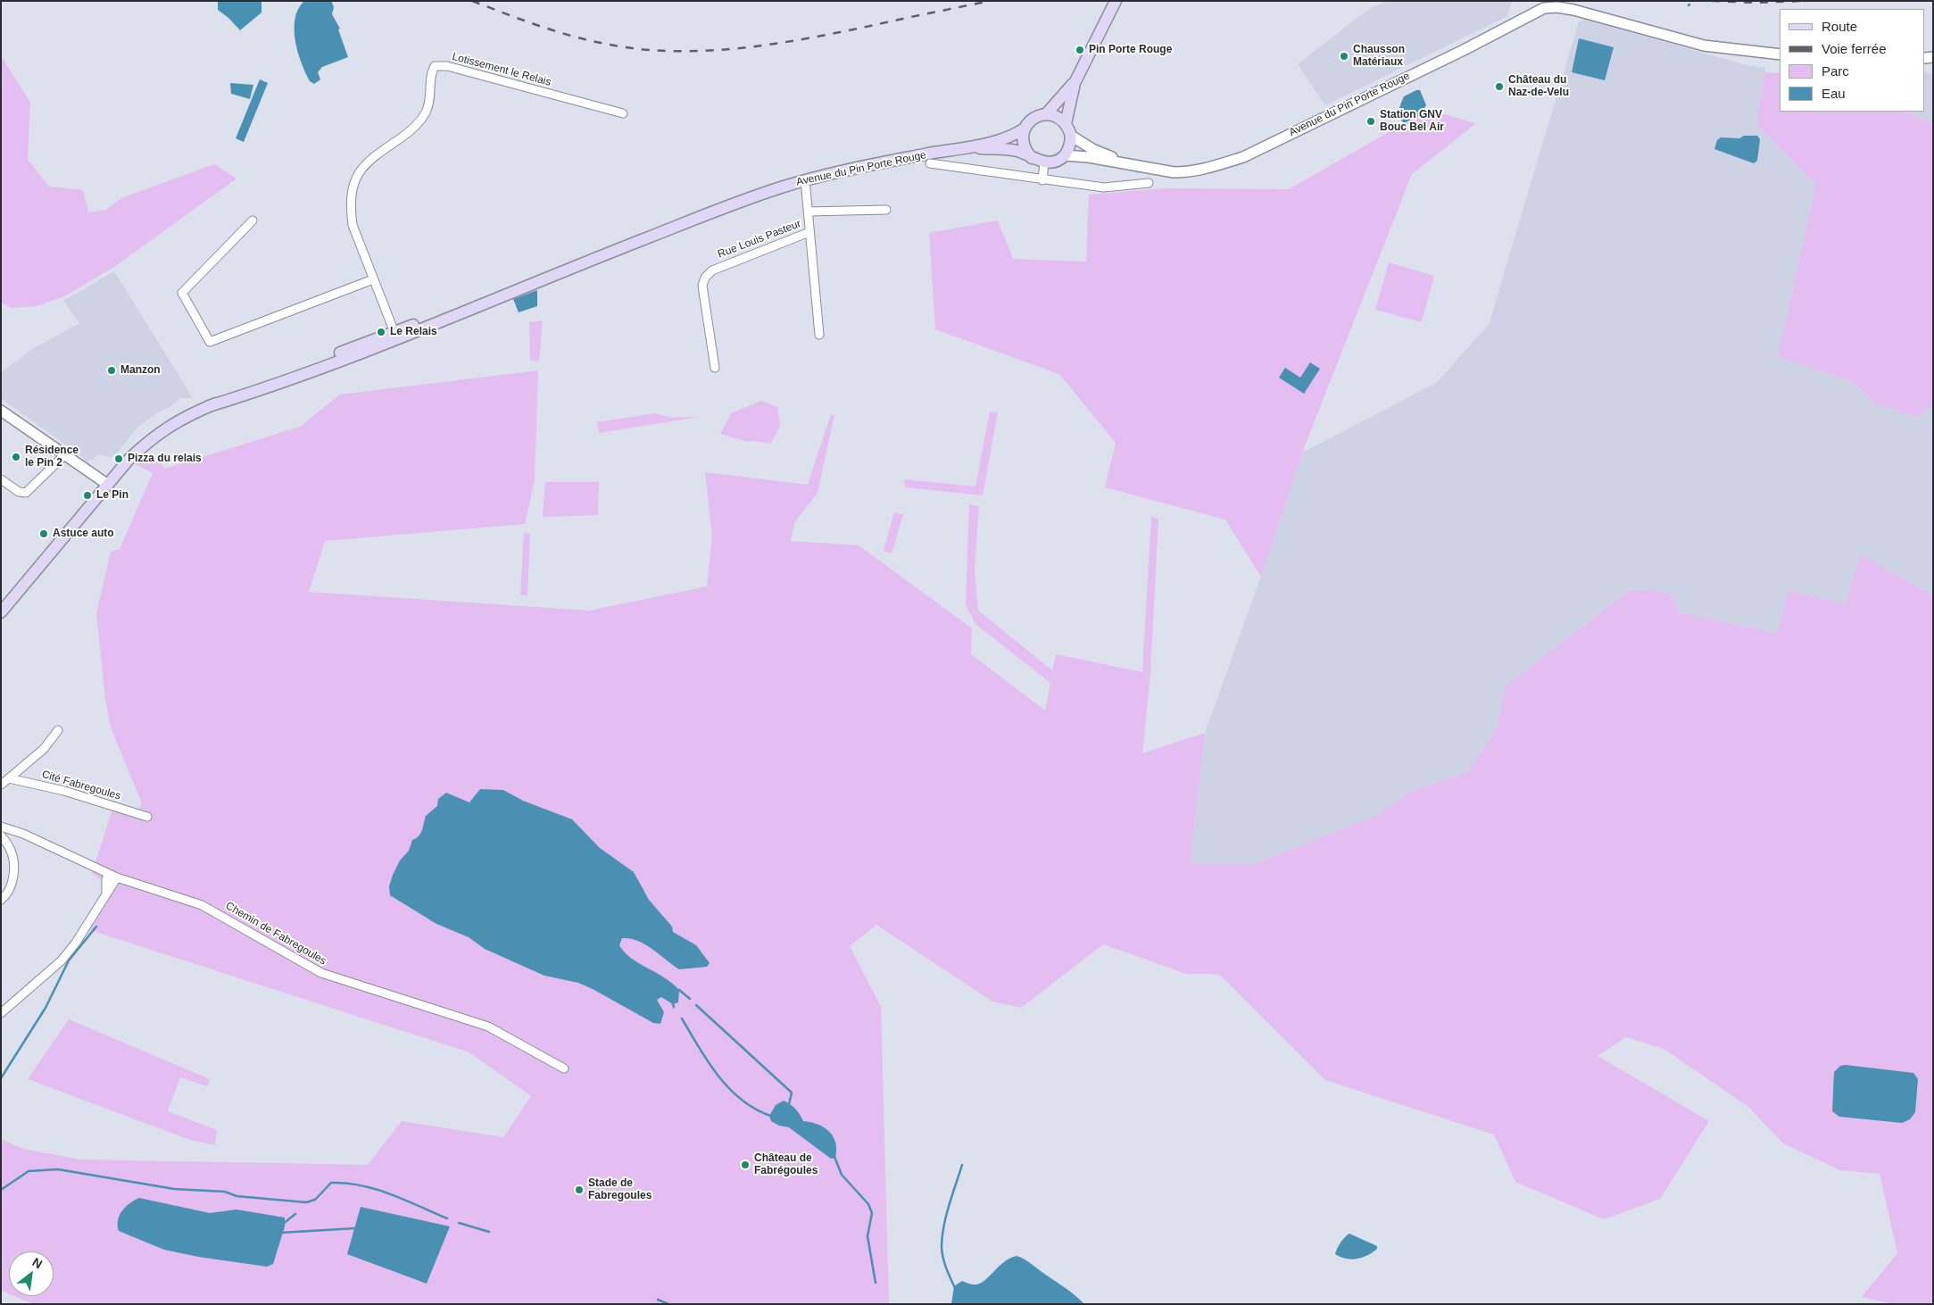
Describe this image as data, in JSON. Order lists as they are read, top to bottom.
{
  "streets": {
    "main road": ["Avenue du Pin Porte Rouge"],
    "street": [
      "Lotissement le Relais",
      "Rue Louis Pasteur",
      "Cité Fabregoules",
      "Chemin de Fabregoules"
    ]
  },
  "crossings": [
    ["Lotissement le Relais", "Avenue du Pin Porte Rouge"],
    ["Avenue du Pin Porte Rouge", "Rue Louis Pasteur"]
  ],
  "places": [
    "Pin Porte Rouge",
    "Chausson Matériaux",
    "Château du Naz-de-Velu",
    "Station GNV Bouc Bel Air",
    "Le Relais",
    "Manzon",
    "Résidence le Pin 2",
    "Pizza du relais",
    "Le Pin",
    "Astuce auto",
    "Château de Fabrégoules",
    "Stade de Fabregoules"
  ],
  "legend": [
    "Route",
    "Voie ferrée",
    "Parc",
    "Eau"
  ],
  "north": "top right"
}
